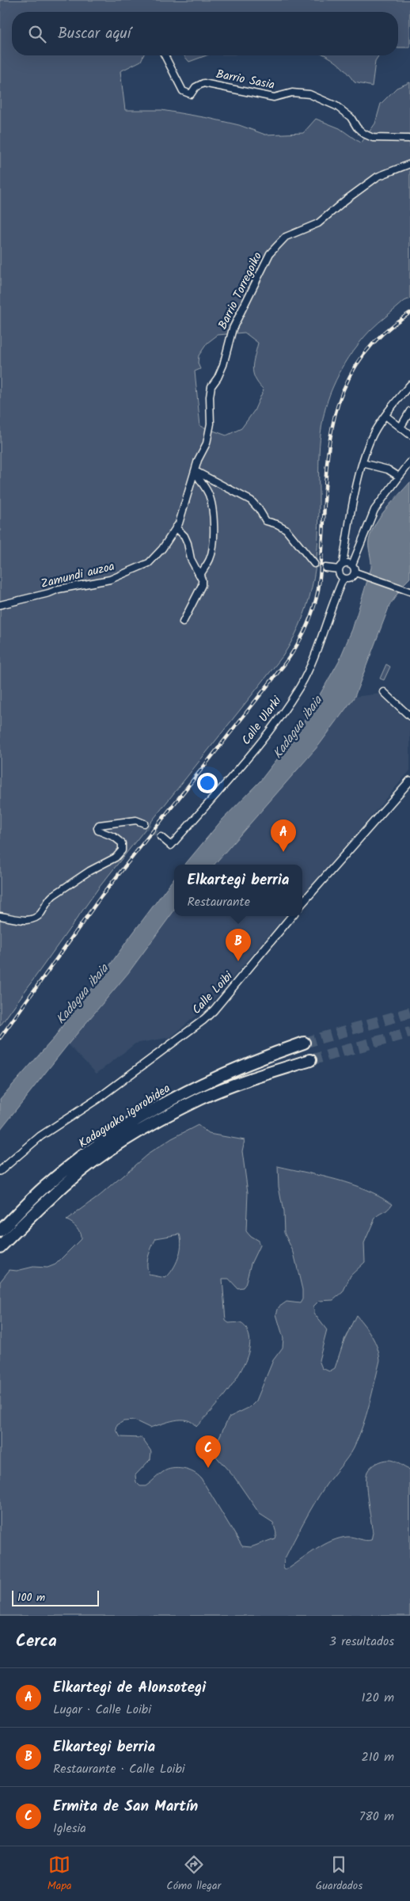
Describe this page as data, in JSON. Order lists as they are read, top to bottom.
{
  "streets": {
    "highway": ["Kadaguako igarobidea"],
    "street": [
      "Barrio Sasia",
      "Barrio Torregoiko",
      "Zamundi auzoa",
      "Calle Ularki",
      "Calle Loibi"
    ]
  },
  "crossings": [
    ["Barrio Torregoiko", "Zamundi auzoa"]
  ],
  "water": ["Kadagua ibaia"],
  "scale_bar": "100 m",
  "page": {
    "search": "Buscar aquí",
    "pins": ["A", "B", "C"],
    "popup": ["Elkartegi berria", "Restaurante"],
    "scale": "100 m",
    "heading": ["Cerca", "3 resultados"],
    "list": [
      {
        "mark": "A",
        "name": "Elkartegi de Alonsotegi",
        "note": "Lugar · Calle Loibi",
        "value": "120 m"
      },
      {
        "mark": "B",
        "name": "Elkartegi berria",
        "note": "Restaurante · Calle Loibi",
        "value": "210 m"
      },
      {
        "mark": "C",
        "name": "Ermita de San Martín",
        "note": "Iglesia",
        "value": "780 m"
      }
    ],
    "nav": ["Mapa", "Cómo llegar", "Guardados"]
  }
}
